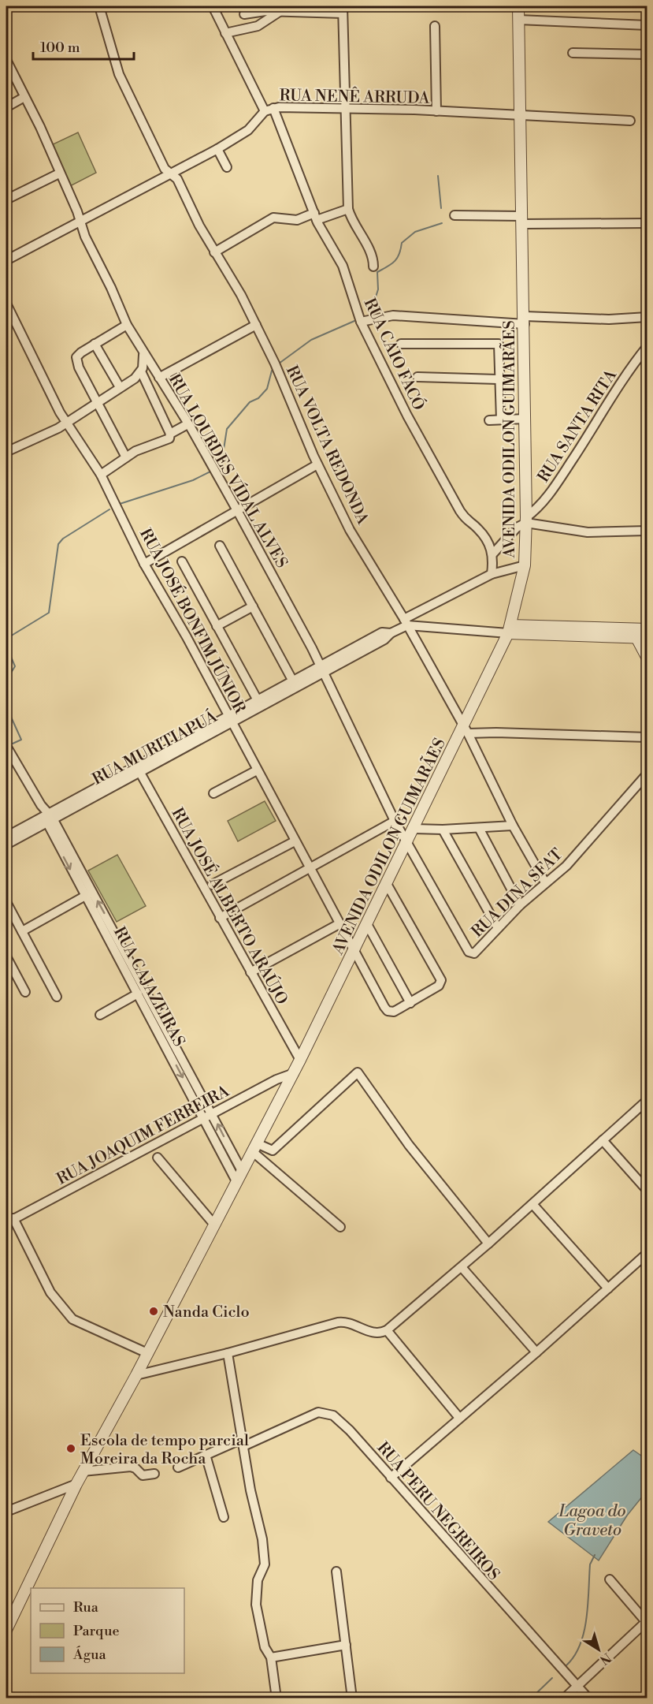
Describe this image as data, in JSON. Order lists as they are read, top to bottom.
{
  "streets": {
    "street": [
      "RUA NENÊ ARRUDA",
      "RUA CAIO FACÓ",
      "RUA SANTA RITA",
      "AVENIDA ODILON GUIMARÃES",
      "RUA VOLTA REDONDA",
      "RUA LOURDES VÍDAL ALVES",
      "RUA JOSÉ BONFIM JÚNIOR",
      "RUA MURITIAPUÁ",
      "RUA DINA SFAT",
      "RUA JOSÉ ALBERTO ARAÚJO",
      "RUA CAJAZEIRAS",
      "RUA JOAQUIM FERREIRA",
      "RUA PERU NEGREIROS"
    ]
  },
  "crossings": [
    ["RUA NENÊ ARRUDA", "RUA CAIO FACÓ"],
    ["RUA NENÊ ARRUDA", "AVENIDA ODILON GUIMARÃES"],
    ["RUA NENÊ ARRUDA", "RUA VOLTA REDONDA"],
    ["RUA NENÊ ARRUDA", "RUA LOURDES VÍDAL ALVES"],
    ["RUA SANTA RITA", "AVENIDA ODILON GUIMARÃES"],
    ["AVENIDA ODILON GUIMARÃES", "RUA VOLTA REDONDA"],
    ["AVENIDA ODILON GUIMARÃES", "RUA LOURDES VÍDAL ALVES"],
    ["AVENIDA ODILON GUIMARÃES", "RUA JOSÉ BONFIM JÚNIOR"],
    ["AVENIDA ODILON GUIMARÃES", "RUA MURITIAPUÁ"],
    ["AVENIDA ODILON GUIMARÃES", "RUA DINA SFAT"],
    ["AVENIDA ODILON GUIMARÃES", "RUA JOSÉ ALBERTO ARAÚJO"],
    ["AVENIDA ODILON GUIMARÃES", "RUA CAJAZEIRAS"],
    ["AVENIDA ODILON GUIMARÃES", "RUA JOAQUIM FERREIRA"],
    ["RUA VOLTA REDONDA", "RUA MURITIAPUÁ"],
    ["RUA VOLTA REDONDA", "RUA DINA SFAT"],
    ["RUA LOURDES VÍDAL ALVES", "RUA MURITIAPUÁ"],
    ["RUA LOURDES VÍDAL ALVES", "RUA DINA SFAT"],
    ["RUA JOSÉ BONFIM JÚNIOR", "RUA MURITIAPUÁ"],
    ["RUA MURITIAPUÁ", "RUA JOSÉ ALBERTO ARAÚJO"],
    ["RUA MURITIAPUÁ", "RUA CAJAZEIRAS"],
    ["RUA CAJAZEIRAS", "RUA JOAQUIM FERREIRA"]
  ],
  "water": ["Lagoa do Graveto"],
  "places": ["Nanda Ciclo", "Escola de tempo parcial Moreira da Rocha"],
  "legend": ["Rua", "Parque", "Água"],
  "scale_bar": "100 m",
  "north": "bottom right"
}
